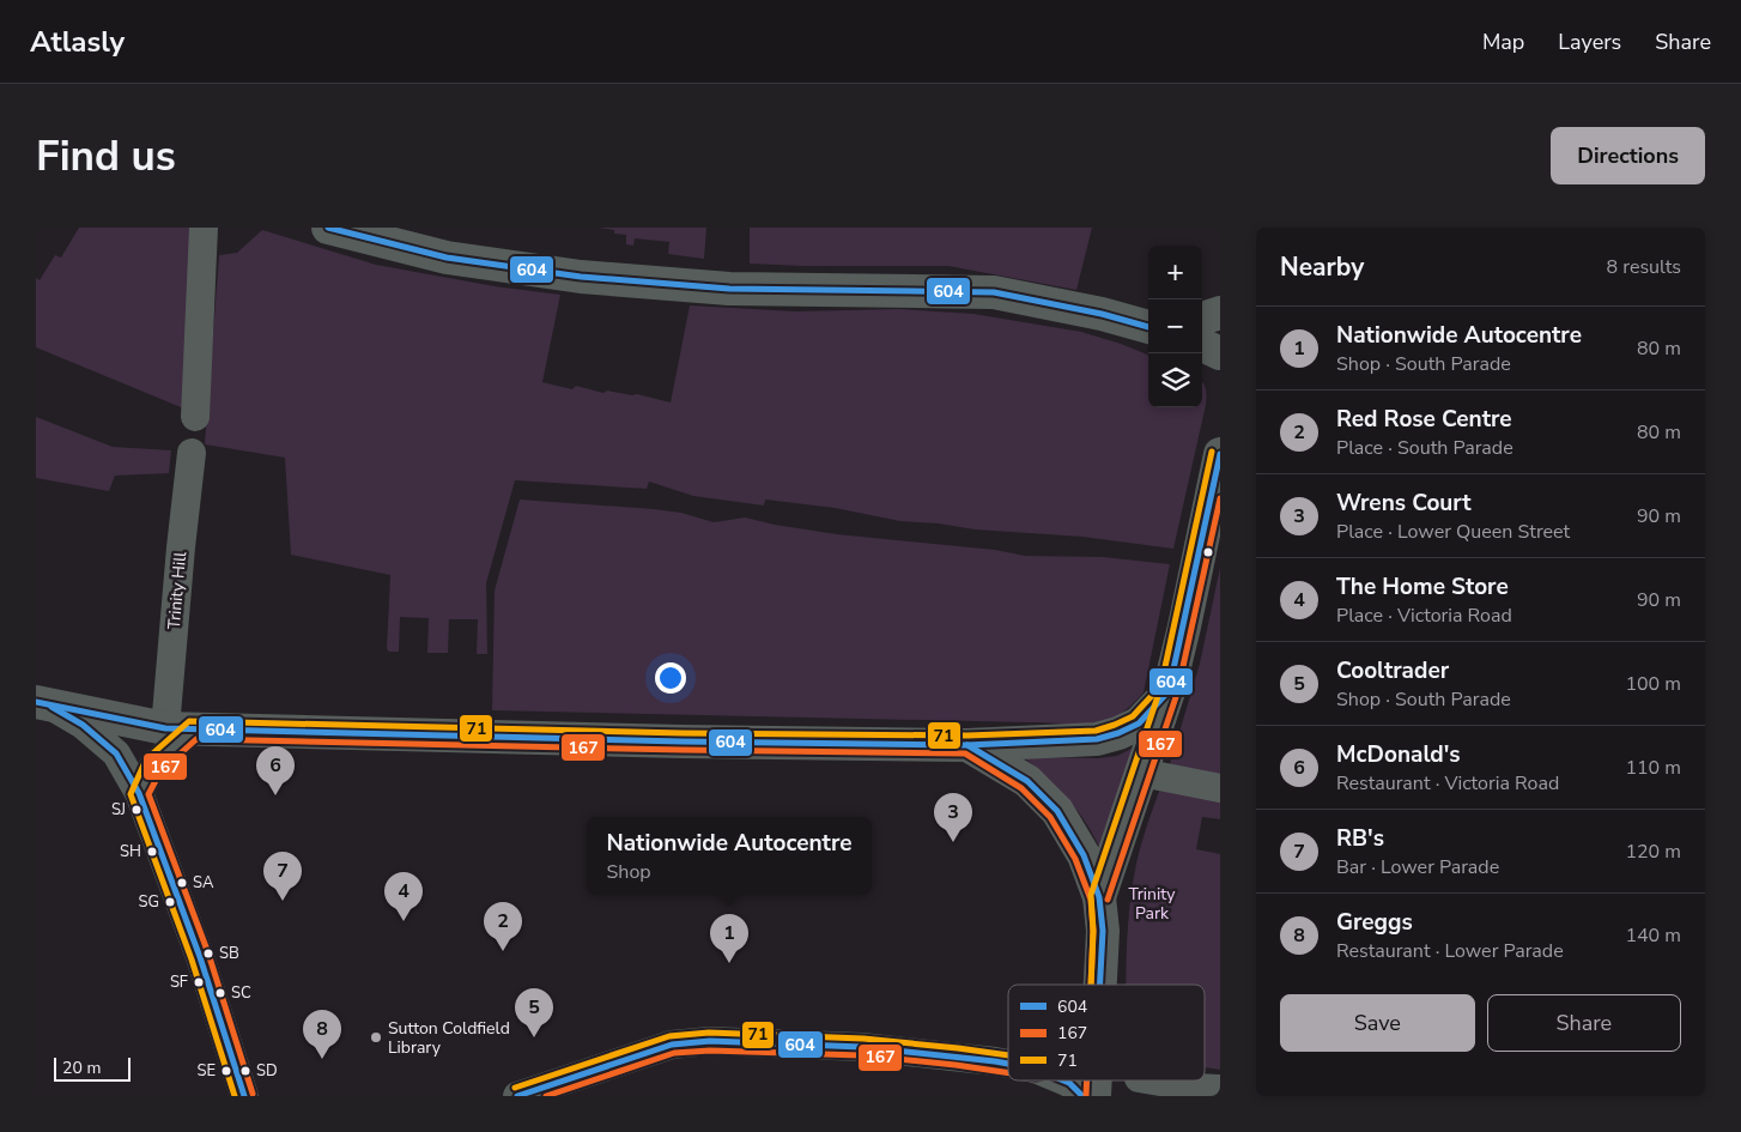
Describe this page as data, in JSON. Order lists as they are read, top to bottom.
{
  "streets": {
    "street": ["Trinity Hill"]
  },
  "parks": ["Trinity Park"],
  "places": [
    "SJ",
    "SH",
    "SA",
    "SG",
    "SB",
    "SF",
    "SC",
    "Sutton Coldfield Library",
    "SE",
    "SD"
  ],
  "lines": ["transit line 604", "transit line 71", "transit line 167"],
  "legend": ["604", "167", "71"],
  "scale_bar": "20 m",
  "page": {
    "header": "Atlasly",
    "nav": ["Map", "Layers", "Share"],
    "buttons": [
      "Directions",
      ["Save", "Share"]
    ],
    "title": "Find us",
    "heading": ["Nearby", "8 results"],
    "map_buttons": ["+", "−"],
    "list": [
      {
        "mark": "1",
        "name": "Nationwide Autocentre",
        "note": "Shop · South Parade",
        "value": "80 m"
      },
      {
        "mark": "2",
        "name": "Red Rose Centre",
        "note": "Place · South Parade",
        "value": "80 m"
      },
      {
        "mark": "3",
        "name": "Wrens Court",
        "note": "Place · Lower Queen Street",
        "value": "90 m"
      },
      {
        "mark": "4",
        "name": "The Home Store",
        "note": "Place · Victoria Road",
        "value": "90 m"
      },
      {
        "mark": "5",
        "name": "Cooltrader",
        "note": "Shop · South Parade",
        "value": "100 m"
      },
      {
        "mark": "6",
        "name": "McDonald's",
        "note": "Restaurant · Victoria Road",
        "value": "110 m"
      },
      {
        "mark": "7",
        "name": "RB's",
        "note": "Bar · Lower Parade",
        "value": "120 m"
      },
      {
        "mark": "8",
        "name": "Greggs",
        "note": "Restaurant · Lower Parade",
        "value": "140 m"
      }
    ],
    "pins": [
      "6",
      "3",
      "7",
      "4",
      "2",
      "1",
      "5",
      "8"
    ],
    "popup": ["Nationwide Autocentre", "Shop"],
    "scale": "20 m"
  }
}
